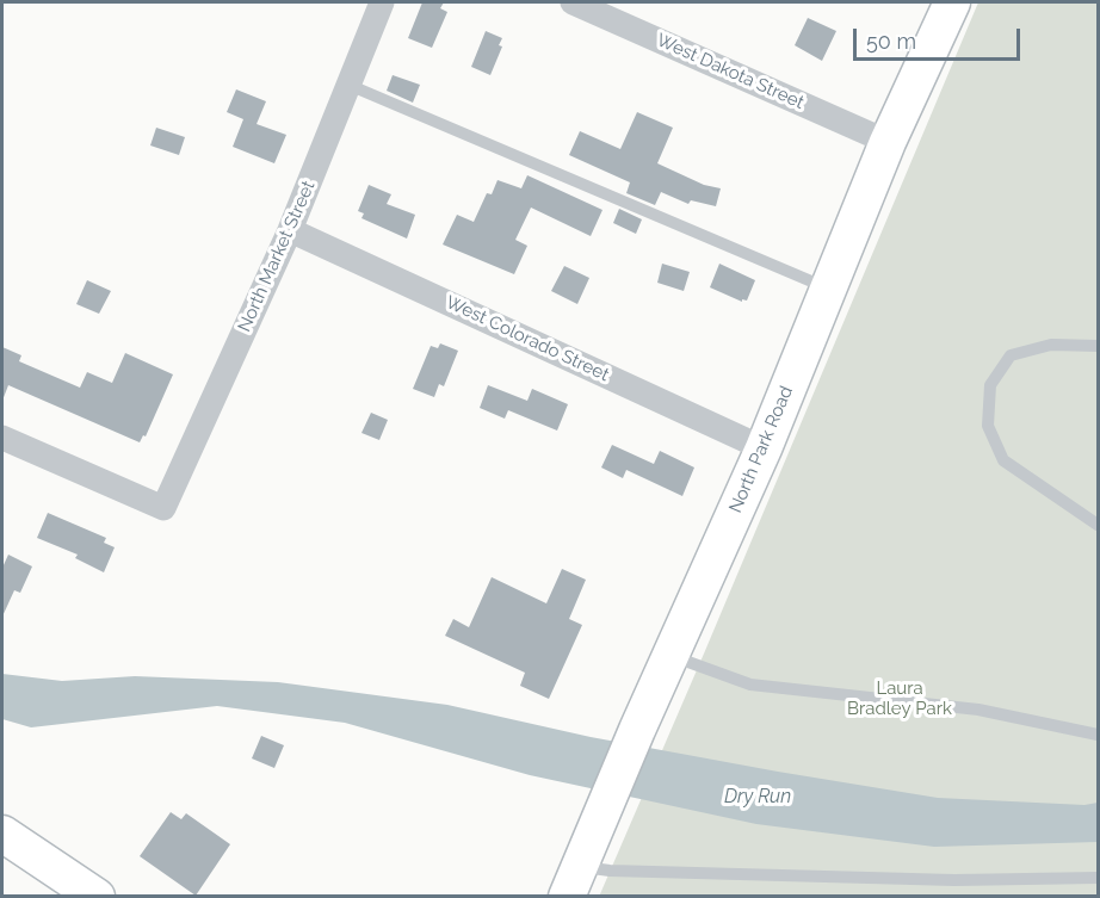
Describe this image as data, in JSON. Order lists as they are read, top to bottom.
{
  "streets": {
    "street": [
      "West Dakota Street",
      "North Market Street",
      "West Colorado Street",
      "North Park Road"
    ]
  },
  "crossings": [
    ["West Dakota Street", "North Park Road"],
    ["North Market Street", "West Colorado Street"],
    ["West Colorado Street", "North Park Road"]
  ],
  "water": ["Dry Run"],
  "parks": ["Laura Bradley Park"],
  "scale_bar": "50 m"
}
